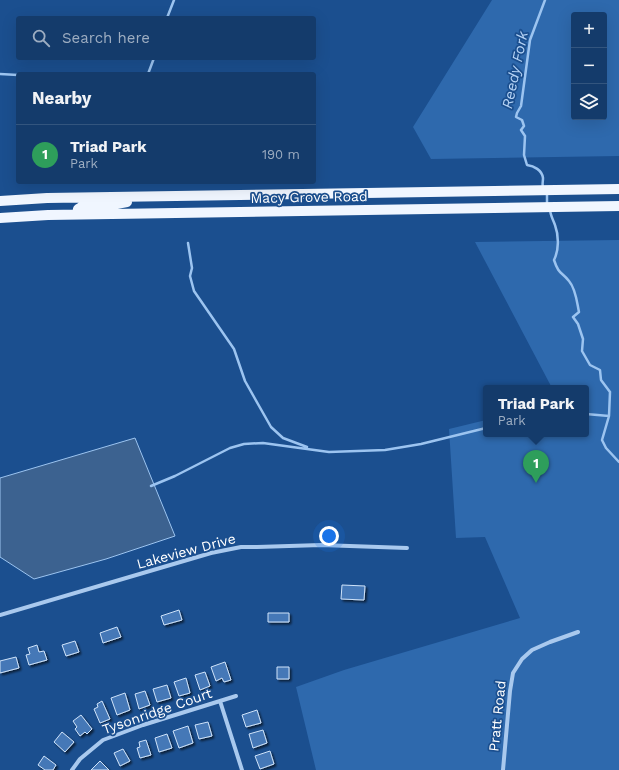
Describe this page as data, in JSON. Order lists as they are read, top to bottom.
{
  "streets": {
    "main road": ["Macy Grove Road"],
    "street": ["Lakeview Drive", "Tysonridge Court", "Pratt Road"]
  },
  "water": ["Reedy Fork"],
  "page": {
    "map_buttons": ["+", "−"],
    "search": "Search here",
    "heading": "Nearby",
    "list": [
      {
        "mark": "1",
        "name": "Triad Park",
        "note": "Park",
        "value": "190 m"
      }
    ],
    "popup": ["Triad Park", "Park"],
    "pins": "1"
  }
}
